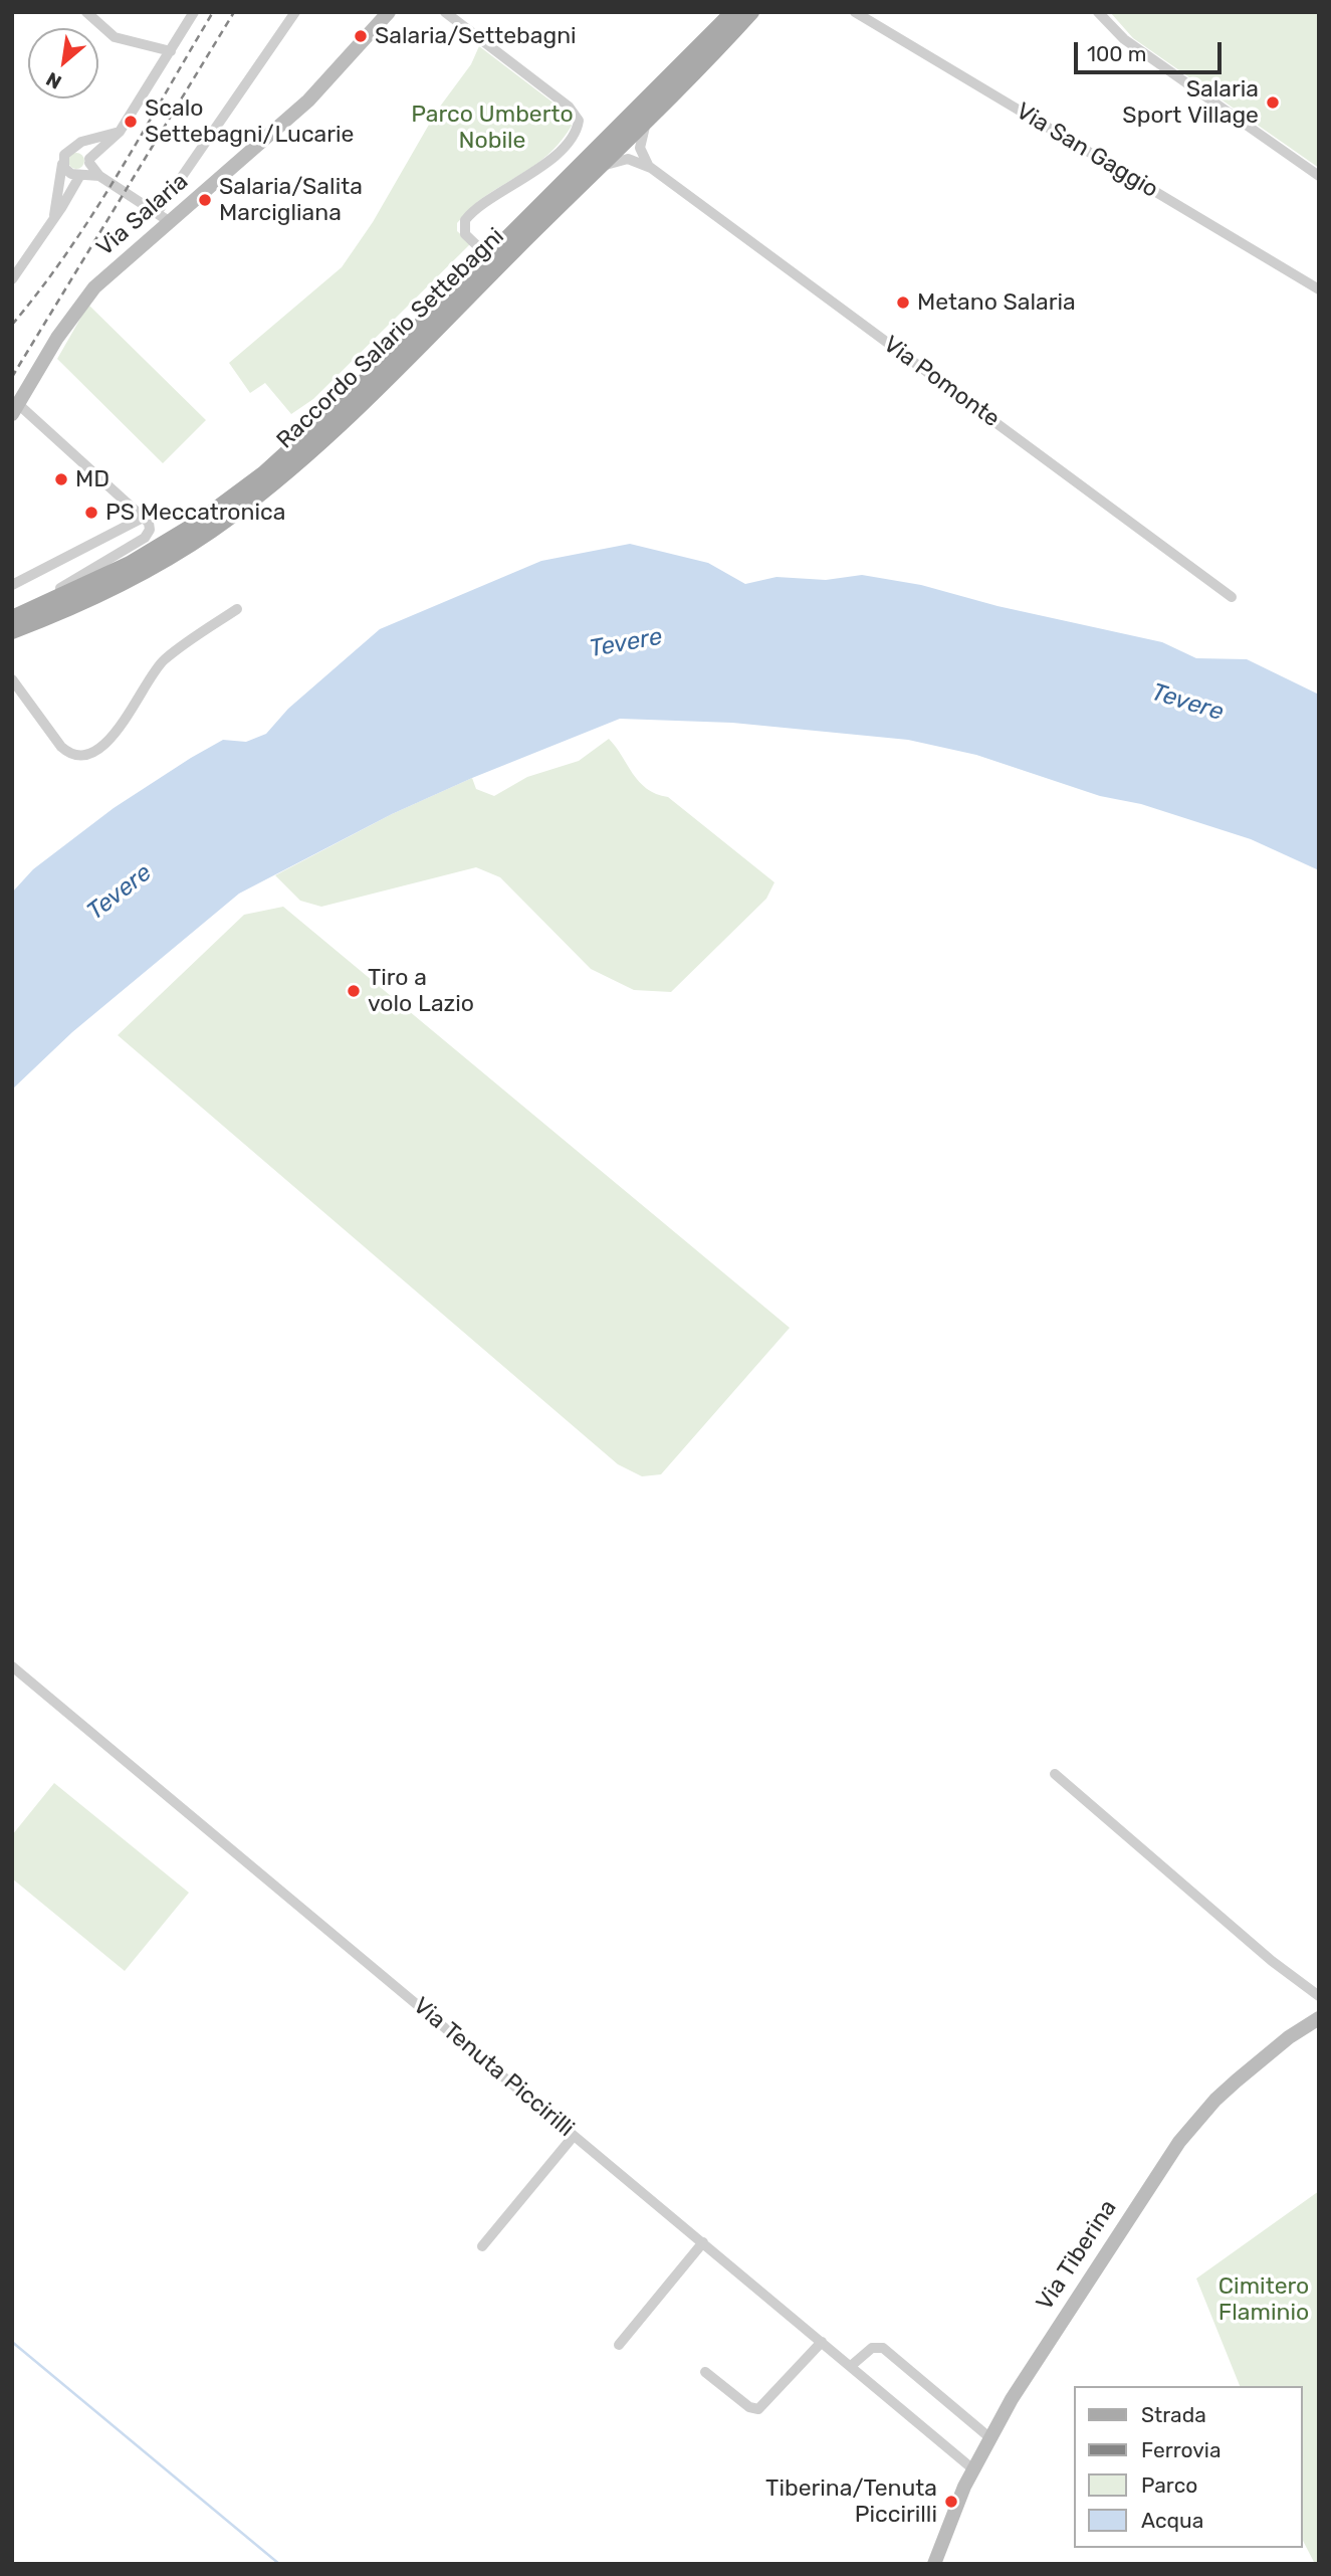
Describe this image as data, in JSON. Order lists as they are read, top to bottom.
{
  "streets": {
    "main road": ["Via Salaria", "Raccordo Salario Settebagni", "Via Tiberina"],
    "street": ["Via San Gaggio", "Via Pomonte", "Via Tenuta Piccirilli"]
  },
  "crossings": [
    ["Raccordo Salario Settebagni", "Via Pomonte"],
    ["Via Tenuta Piccirilli", "Via Tiberina"]
  ],
  "water": ["Tevere"],
  "parks": ["Parco Umberto Nobile", "Cimitero Flaminio"],
  "places": [
    "Salaria/Settebagni",
    "Salaria Sport Village",
    "Scalo Settebagni/Lucarie",
    "Salaria/Salita Marcigliana",
    "Metano Salaria",
    "MD",
    "PS Meccatronica",
    "Tiro a volo Lazio",
    "Tiberina/Tenuta Piccirilli"
  ],
  "legend": [
    "Strada",
    "Ferrovia",
    "Parco",
    "Acqua"
  ],
  "scale_bar": "100 m",
  "north": "bottom left"
}
